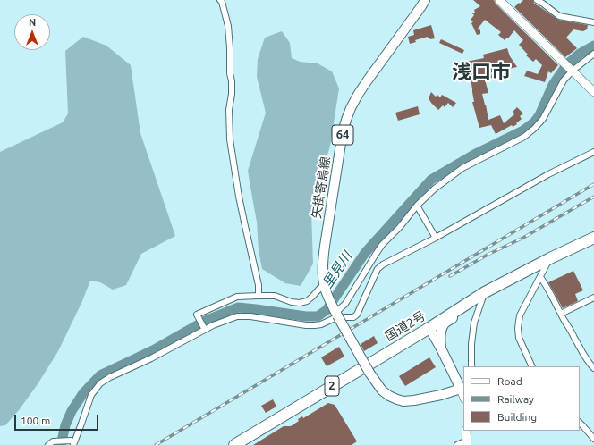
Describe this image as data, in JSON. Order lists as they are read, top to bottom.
{
  "streets": {
    "highway": ["国道2号", "2"],
    "main road": ["64", "矢掛寄島線"]
  },
  "crossings": [
    ["64", "矢掛寄島線"]
  ],
  "districts": ["浅口市"],
  "water": ["里見川"],
  "legend": ["Road", "Railway", "Building"],
  "scale_bar": "100 m",
  "north": "top"
}
